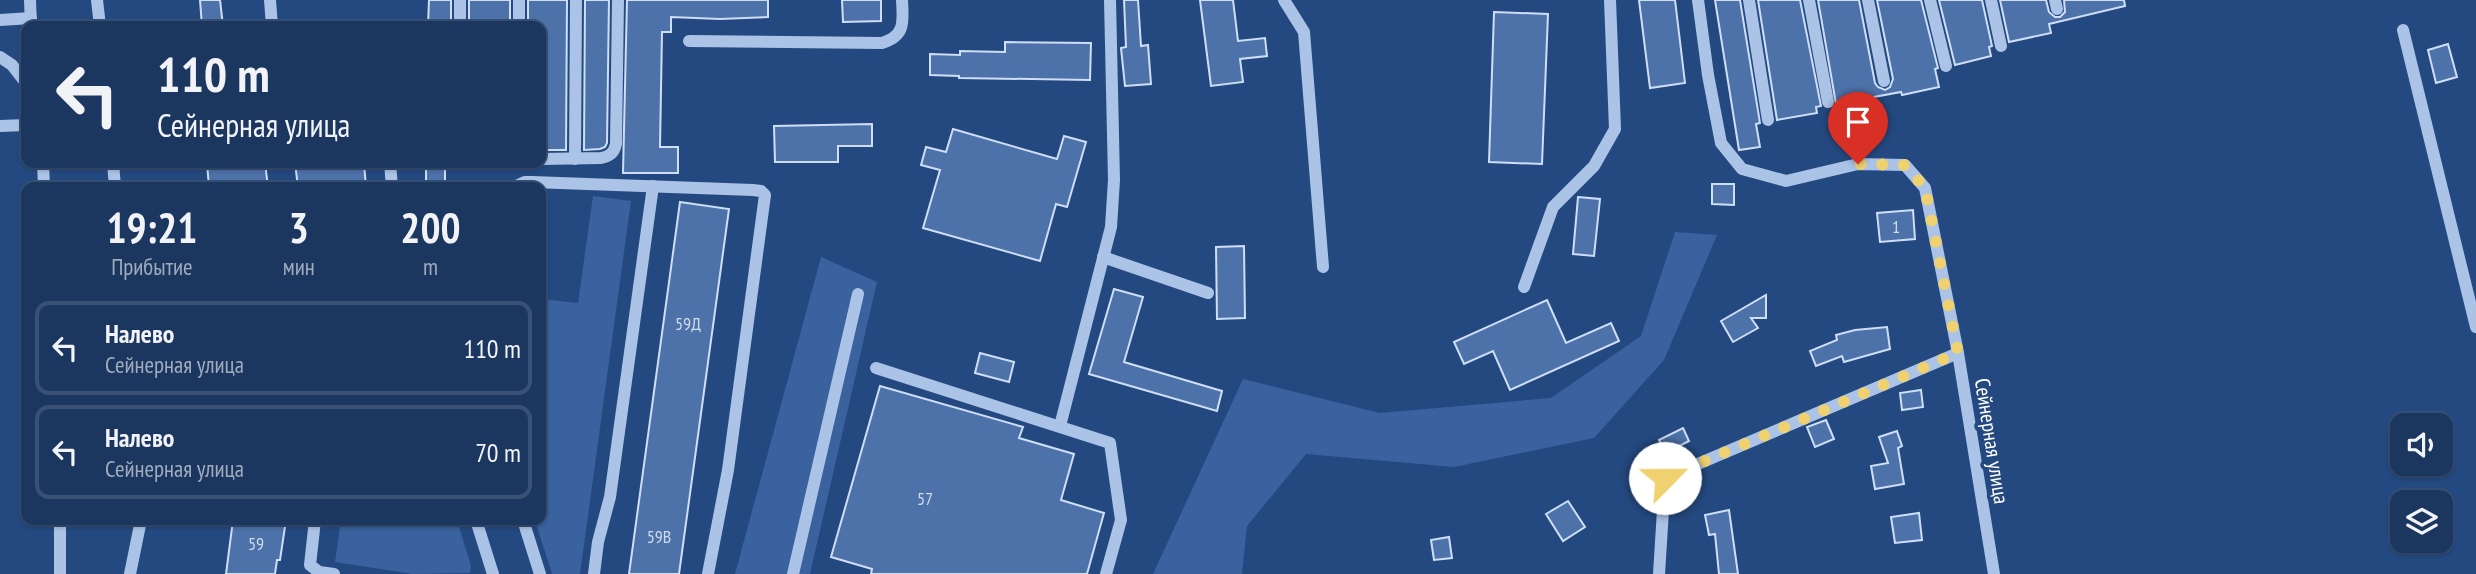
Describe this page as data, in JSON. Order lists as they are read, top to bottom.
{
  "streets": {
    "street": ["Сейнерная улица"]
  },
  "house_numbers": [
    "1",
    "59Д",
    "57",
    "59В",
    "59"
  ],
  "page": {
    "turn": ["110 m", "Сейнерная улица"],
    "eta": [
      "19:21",
      "Прибытие",
      "3",
      "мин",
      "200",
      "m"
    ],
    "list": [
      {
        "name": "Налево",
        "note": "Сейнерная улица",
        "value": "110 m"
      },
      {
        "name": "Налево",
        "note": "Сейнерная улица",
        "value": "70 m"
      }
    ]
  }
}
